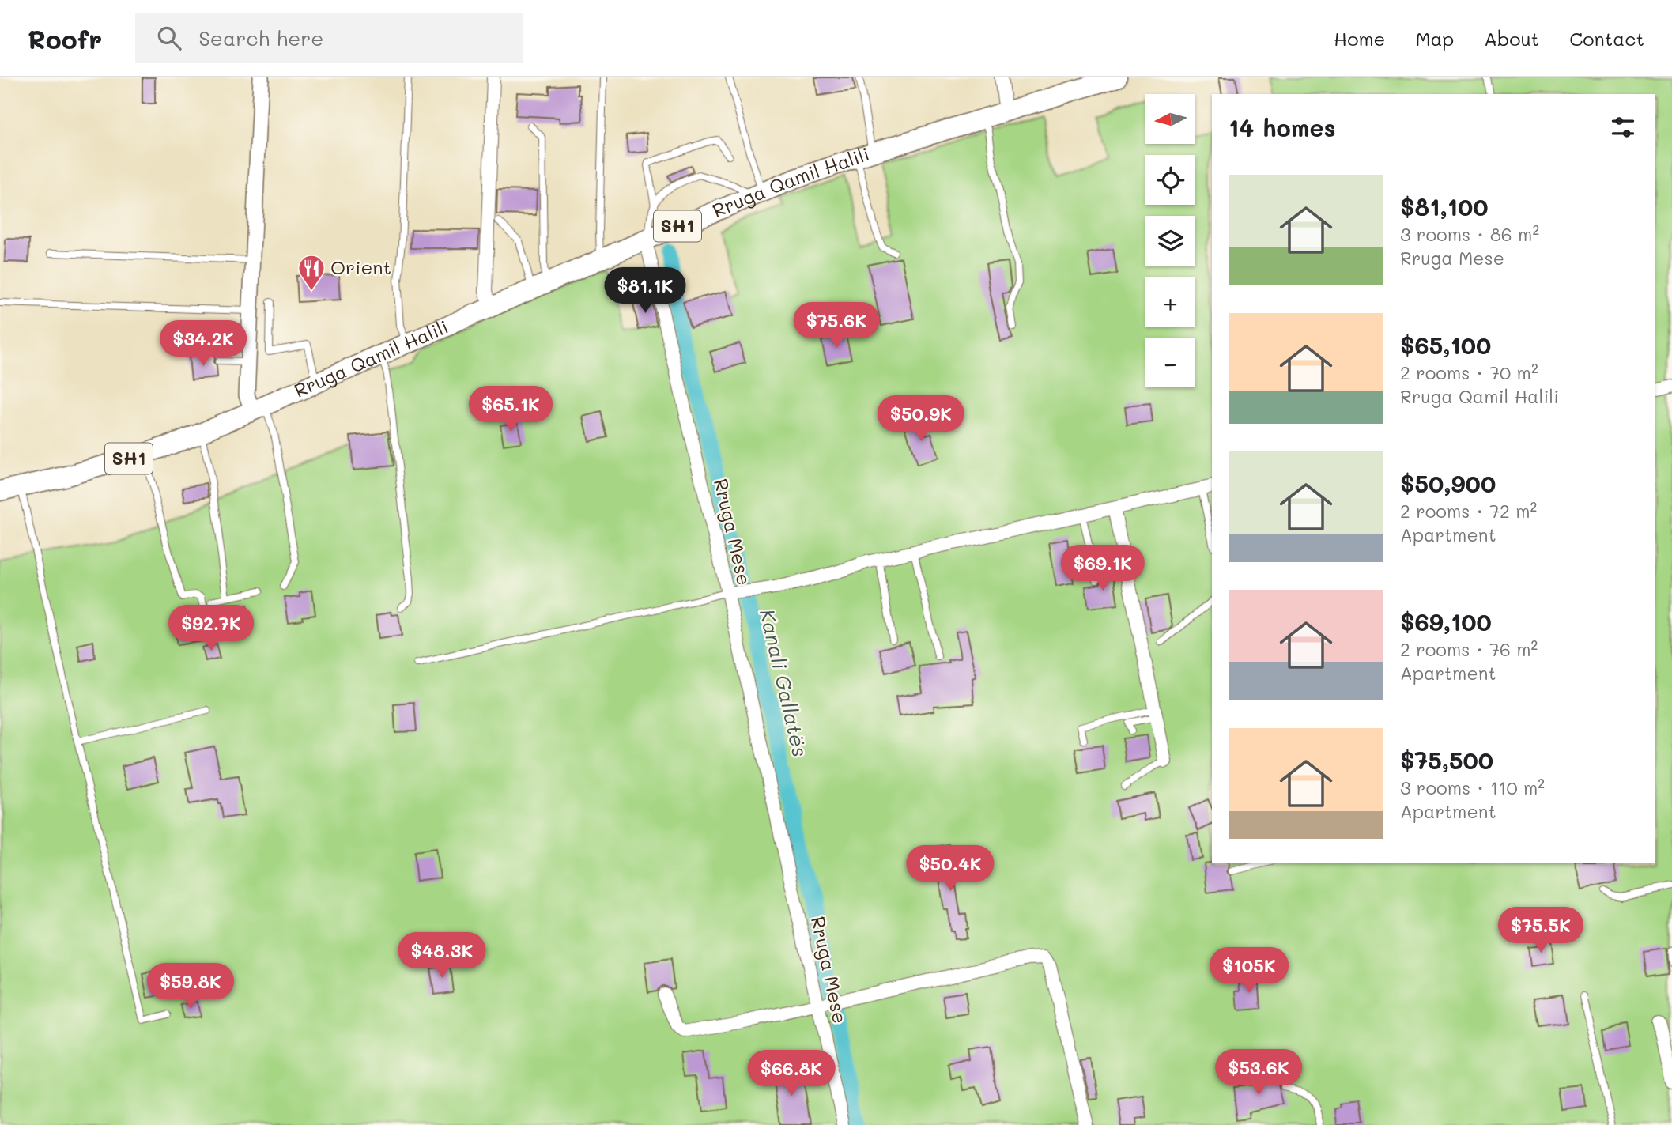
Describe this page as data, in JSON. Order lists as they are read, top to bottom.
{
  "streets": {
    "main road": ["Rruga Qamil Halili", "SH1"],
    "street": ["Rruga Mese"]
  },
  "crossings": [
    ["Rruga Qamil Halili", "SH1"],
    ["Rruga Qamil Halili", "Rruga Mese"]
  ],
  "water": ["Kanali Gallatës"],
  "places": {
    "restaurant": ["Orient"]
  },
  "north": "left",
  "page": {
    "header": "Roofr",
    "search": "Search here",
    "nav": [
      "Home",
      "Map",
      "About",
      "Contact"
    ],
    "map_buttons": ["+", "−"],
    "heading": "14 homes",
    "list": [
      {
        "name": "$81,100",
        "note": "3 rooms · 86 m² · Rruga Mese"
      },
      {
        "name": "$65,100",
        "note": "2 rooms · 70 m² · Rruga Qamil Halili"
      },
      {
        "name": "$50,900",
        "note": "2 rooms · 72 m² · Apartment"
      },
      {
        "name": "$69,100",
        "note": "2 rooms · 76 m² · Apartment"
      },
      {
        "name": "$75,500",
        "note": "3 rooms · 110 m² · Apartment"
      }
    ],
    "price": [
      "$81.1K",
      "$75.6K",
      "$34.2K",
      "$65.1K",
      "$50.9K",
      "$69.1K",
      "$92.7K",
      "$50.4K",
      "$75.5K",
      "$48.3K",
      "$105K",
      "$59.8K",
      "$53.6K",
      "$66.8K"
    ]
  }
}
